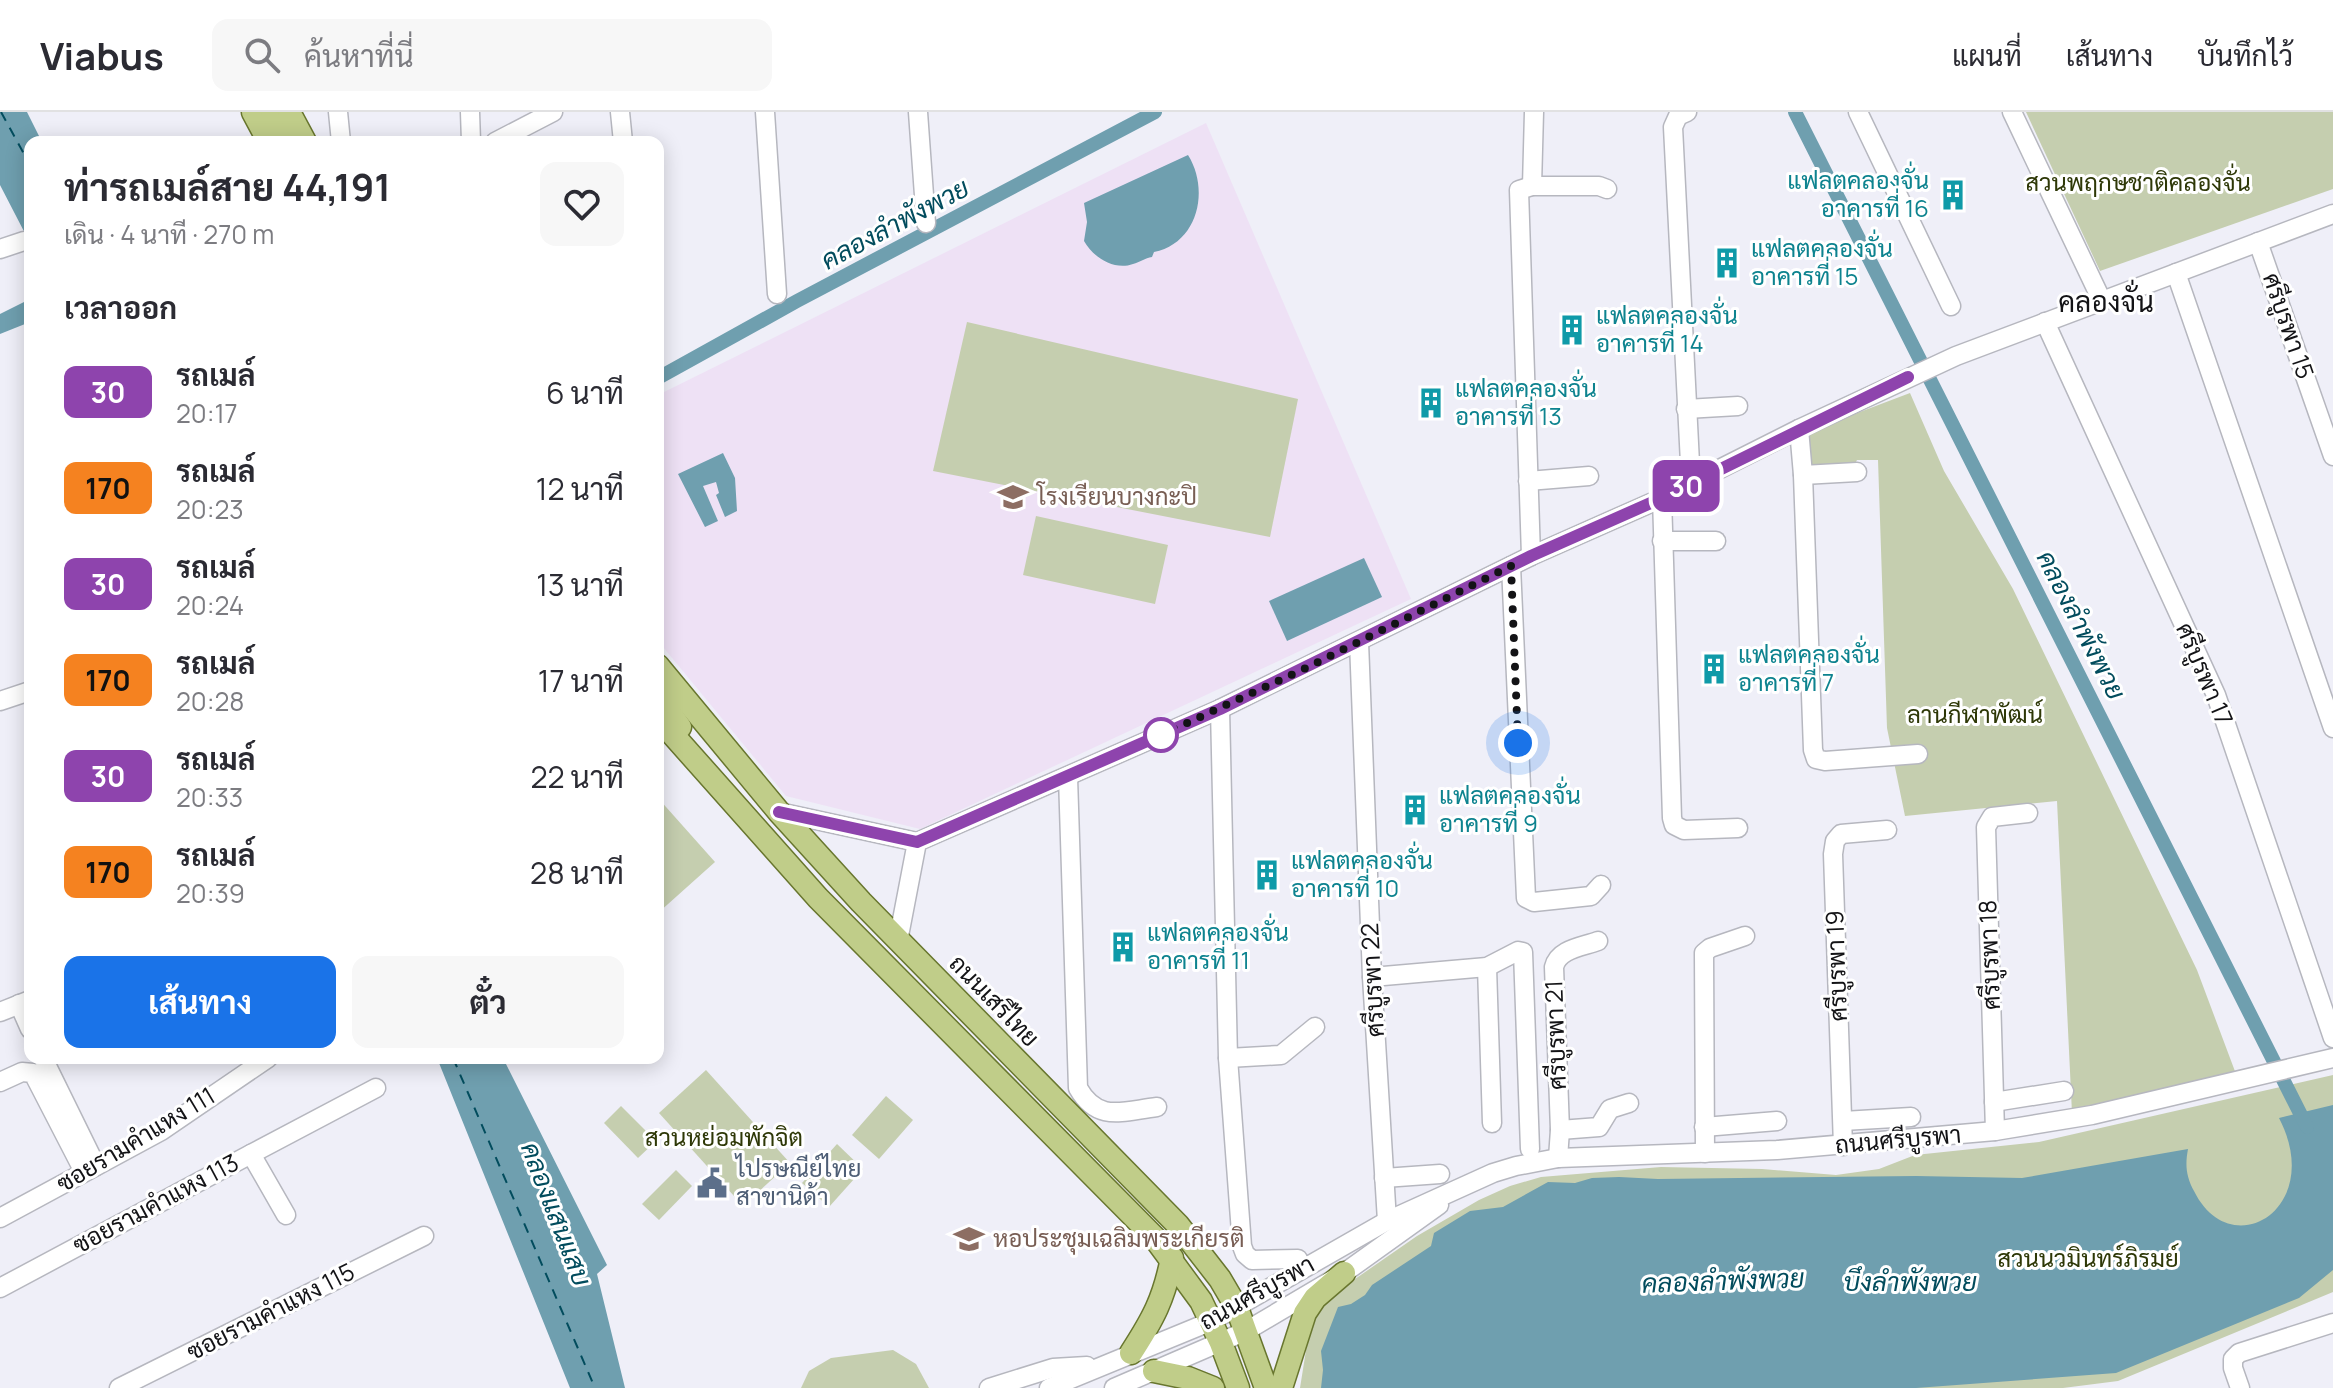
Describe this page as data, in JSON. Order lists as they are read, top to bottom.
{
  "streets": {
    "main road": ["ถนนเสรีไทย"],
    "street": [
      "ศรีบูรพา 15",
      "ศรีบูรพา 17",
      "ศรีบูรพา 18",
      "ศรีบูรพา 19",
      "ศรีบูรพา 22",
      "ศรีบูรพา 21",
      "ซอยรามคำแหง 111",
      "ถนนศรีบูรพา",
      "ซอยรามคำแหง 113",
      "ซอยรามคำแหง 115"
    ]
  },
  "crossings": [
    ["ศรีบูรพา 18", "ถนนศรีบูรพา"],
    ["ศรีบูรพา 19", "ถนนศรีบูรพา"],
    ["ศรีบูรพา 22", "ถนนศรีบูรพา"],
    ["ถนนเสรีไทย", "ถนนศรีบูรพา"],
    ["ศรีบูรพา 21", "ถนนศรีบูรพา"]
  ],
  "districts": ["คลองจั่น"],
  "water": ["คลองลำพังพวย", "คลองแสนแสบ", "บึงลำพังพวย"],
  "parks": [
    "สวนพฤกษชาติคลองจั่น",
    "ลานกีฬาพัฒน์",
    "สวนหย่อมพักจิต",
    "สวนนวมินทร์ภิรมย์"
  ],
  "places": {
    "building": [
      "แฟลตคลองจั่น อาคารที่ 16",
      "แฟลตคลองจั่น อาคารที่ 15",
      "แฟลตคลองจั่น อาคารที่ 14",
      "แฟลตคลองจั่น อาคารที่ 13",
      "แฟลตคลองจั่น อาคารที่ 7",
      "แฟลตคลองจั่น อาคารที่ 9",
      "แฟลตคลองจั่น อาคารที่ 10",
      "แฟลตคลองจั่น อาคารที่ 11"
    ],
    "school or university": ["โรงเรียนบางกะปิ", "หอประชุมเฉลิมพระเกียรติ"],
    "public building": ["ไปรษณีย์ไทย สาขานิด้า"]
  },
  "lines": ["bus line 30"],
  "page": {
    "header": "Viabus",
    "search": "ค้นหาที่นี่",
    "nav": ["แผนที่", "เส้นทาง", "บันทึกไว้"],
    "on_map": "30",
    "heading": [
      ["ท่ารถเมล์สาย 44,191", "เดิน · 4 นาที · 270 m"],
      "เวลาออก"
    ],
    "list": [
      {
        "mark": "30",
        "name": "รถเมล์",
        "note": "20:17",
        "value": "6 นาที"
      },
      {
        "mark": "170",
        "name": "รถเมล์",
        "note": "20:23",
        "value": "12 นาที"
      },
      {
        "mark": "30",
        "name": "รถเมล์",
        "note": "20:24",
        "value": "13 นาที"
      },
      {
        "mark": "170",
        "name": "รถเมล์",
        "note": "20:28",
        "value": "17 นาที"
      },
      {
        "mark": "30",
        "name": "รถเมล์",
        "note": "20:33",
        "value": "22 นาที"
      },
      {
        "mark": "170",
        "name": "รถเมล์",
        "note": "20:39",
        "value": "28 นาที"
      }
    ],
    "buttons": ["เส้นทาง", "ตั๋ว"]
  }
}
